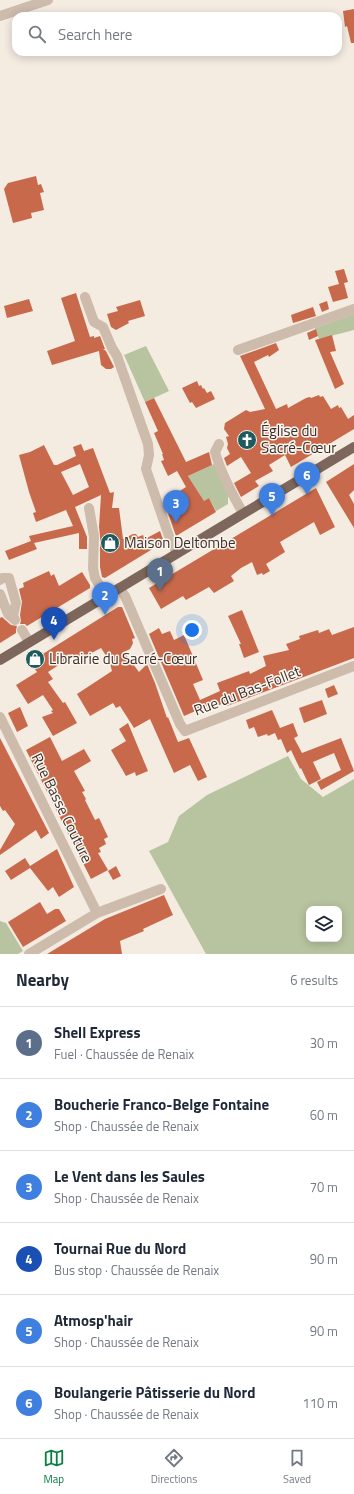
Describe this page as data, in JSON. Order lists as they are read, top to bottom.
{
  "streets": {
    "street": ["Rue du Bas-Follet", "Rue Basse Couture"]
  },
  "places": {
    "church": ["Église du Sacré-Cœur"],
    "shop": ["Maison Deltombe", "Librairie du Sacré-Cœur"]
  },
  "page": {
    "search": "Search here",
    "pins": [
      "6",
      "5",
      "3",
      "1",
      "2",
      "4"
    ],
    "heading": ["Nearby", "6 results"],
    "list": [
      {
        "mark": "1",
        "name": "Shell Express",
        "note": "Fuel · Chaussée de Renaix",
        "value": "30 m"
      },
      {
        "mark": "2",
        "name": "Boucherie Franco-Belge Fontaine",
        "note": "Shop · Chaussée de Renaix",
        "value": "60 m"
      },
      {
        "mark": "3",
        "name": "Le Vent dans les Saules",
        "note": "Shop · Chaussée de Renaix",
        "value": "70 m"
      },
      {
        "mark": "4",
        "name": "Tournai Rue du Nord",
        "note": "Bus stop · Chaussée de Renaix",
        "value": "90 m"
      },
      {
        "mark": "5",
        "name": "Atmosp'hair",
        "note": "Shop · Chaussée de Renaix",
        "value": "90 m"
      },
      {
        "mark": "6",
        "name": "Boulangerie Pâtisserie du Nord",
        "note": "Shop · Chaussée de Renaix",
        "value": "110 m"
      }
    ],
    "nav": ["Map", "Directions", "Saved"]
  }
}
